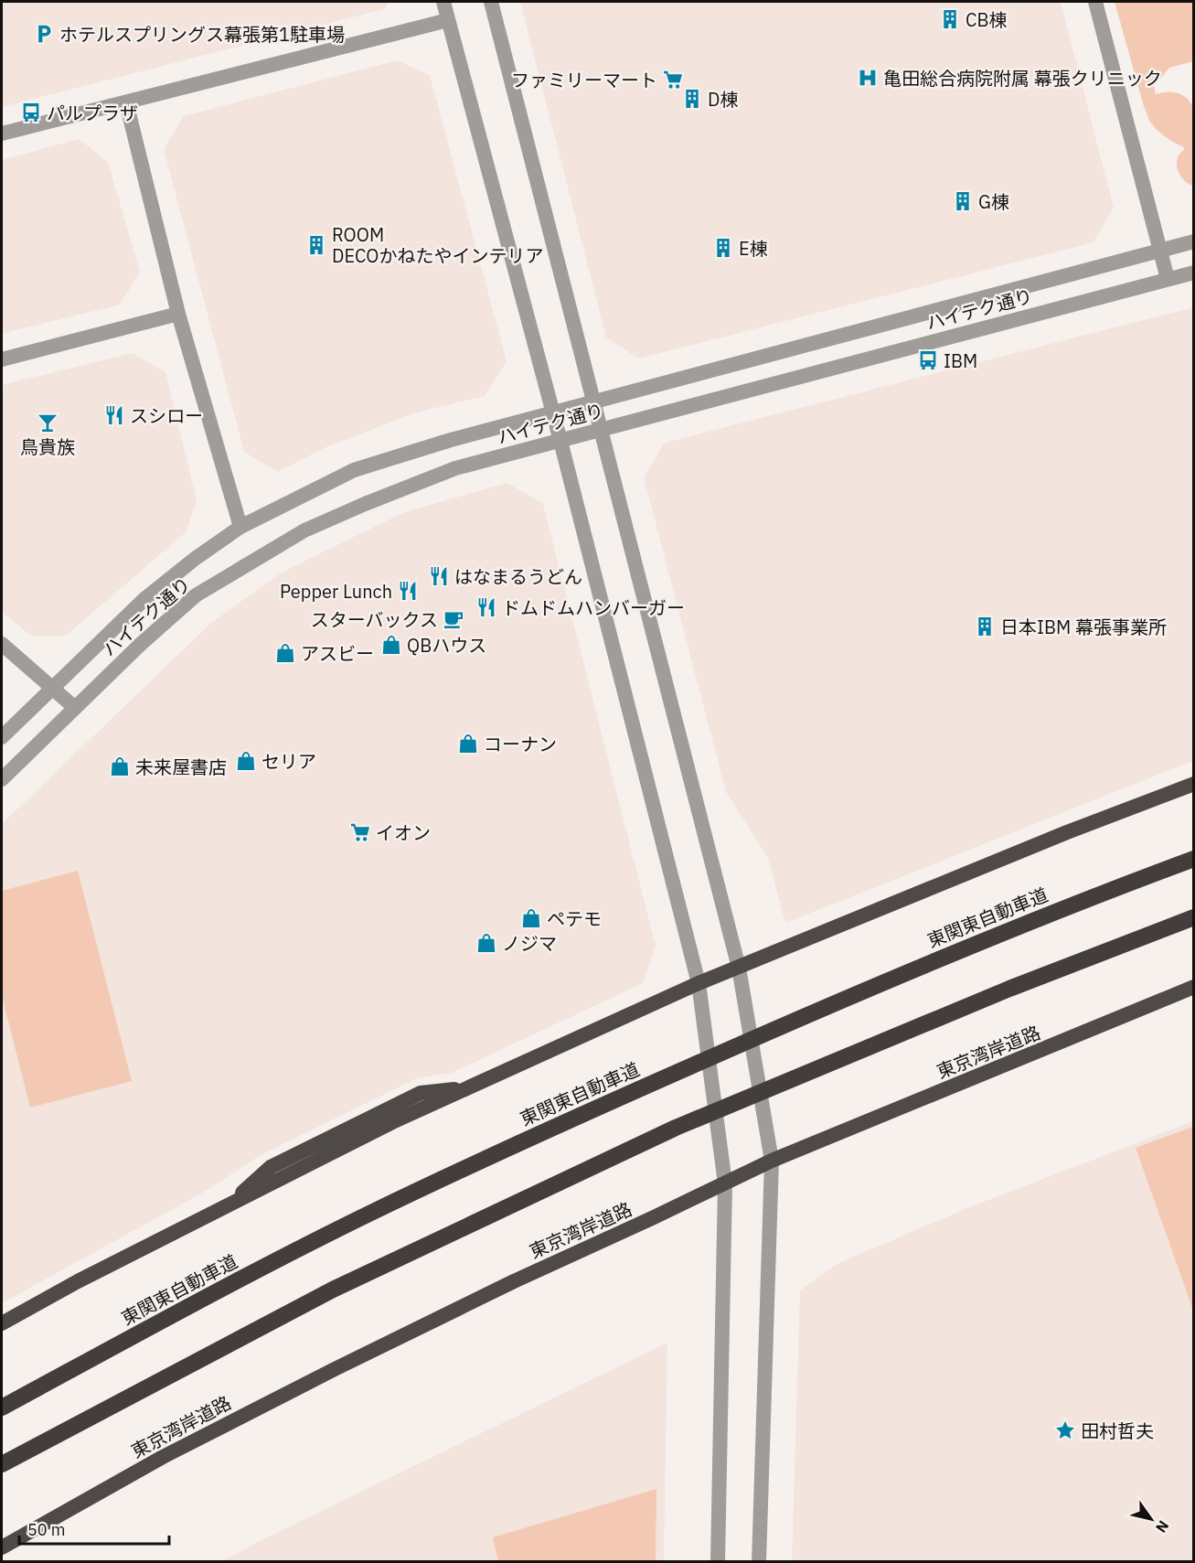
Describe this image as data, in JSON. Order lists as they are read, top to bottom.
{
  "streets": {
    "highway": ["東関東自動車道", "東京湾岸道路"],
    "street": ["ハイテク通り"]
  },
  "places": {
    "building": [
      "CB棟",
      "D棟",
      "G棟",
      "ROOM DECOかねたやインテリア",
      "E棟",
      "日本IBM 幕張事業所"
    ],
    "parking": ["ホテルスプリングス幕張第1駐車場"],
    "hospital": ["亀田総合病院附属 幕張クリニック"],
    "supermarket": ["ファミリーマート", "イオン"],
    "bus stop": ["パルプラザ", "IBM"],
    "restaurant": [
      "スシロー",
      "はなまるうどん",
      "Pepper Lunch",
      "ドムドムハンバーガー"
    ],
    "bar": ["鳥貴族"],
    "cafe": ["スターバックス"],
    "shop": [
      "QBハウス",
      "アスビー",
      "コーナン",
      "セリア",
      "未来屋書店",
      "ペテモ",
      "ノジマ"
    ],
    "place": ["田村哲夫"]
  },
  "scale_bar": "50 m",
  "north": "bottom right"
}
